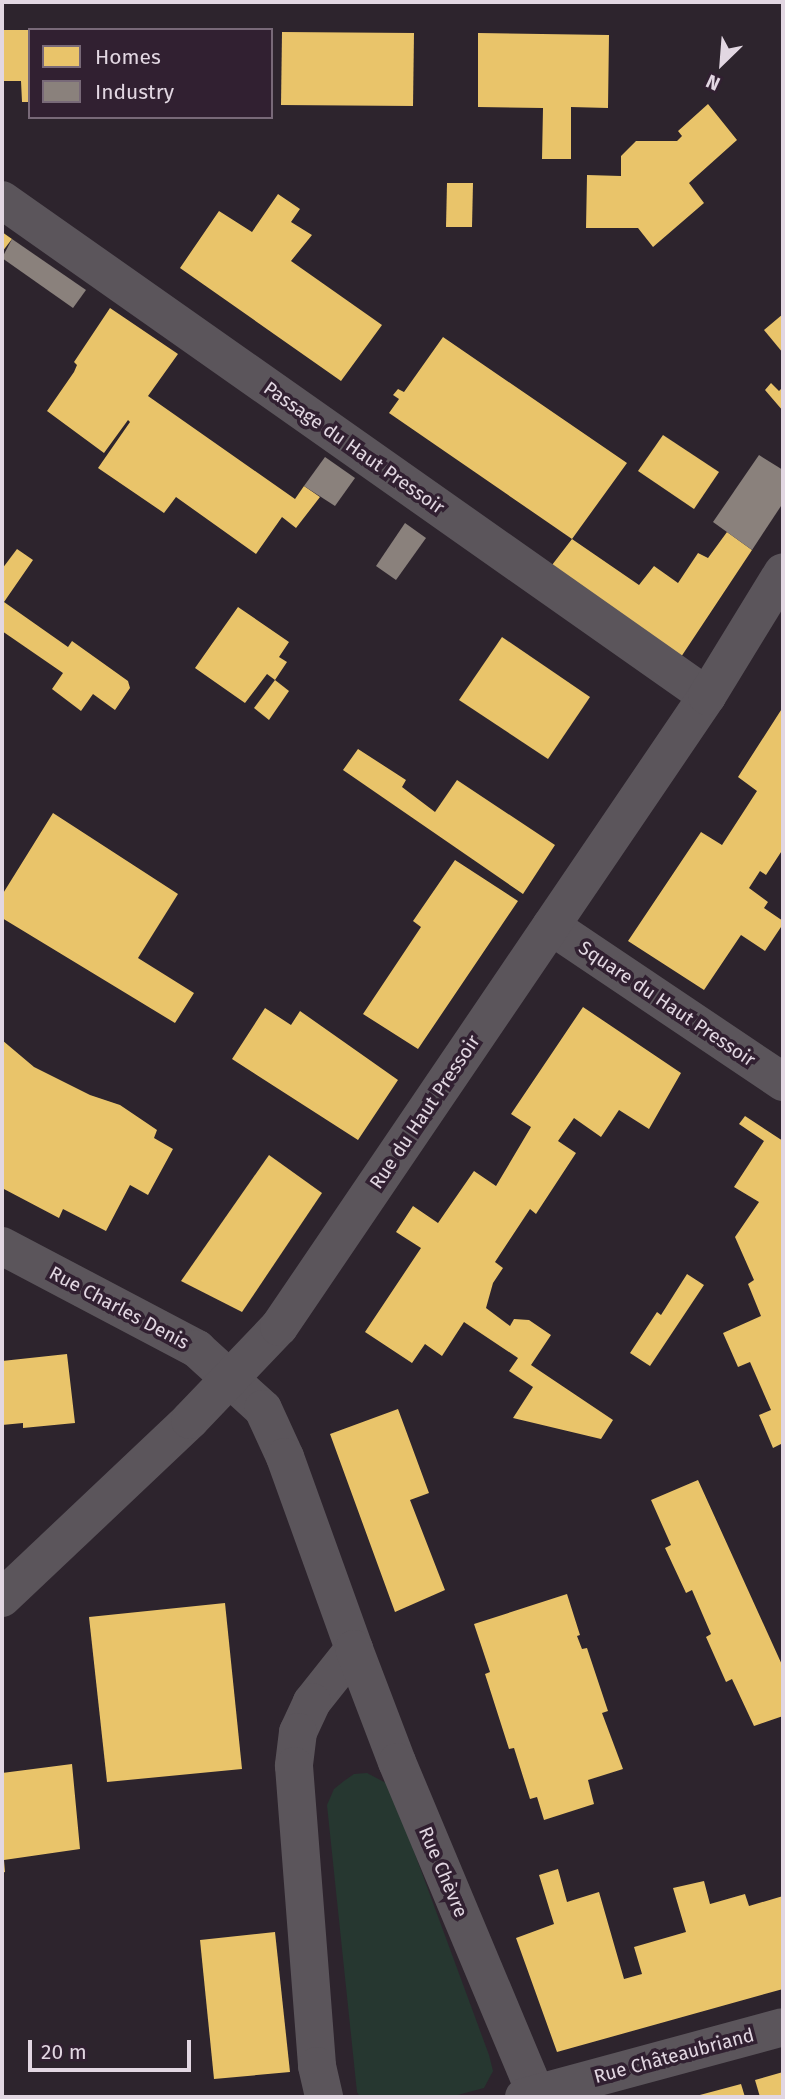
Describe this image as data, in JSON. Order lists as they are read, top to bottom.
{
  "streets": {
    "street": [
      "Passage du Haut Pressoir",
      "Square du Haut Pressoir",
      "Rue du Haut Pressoir",
      "Rue Charles Denis",
      "Rue Chèvre",
      "Rue Châteaubriand"
    ]
  },
  "crossings": [
    ["Passage du Haut Pressoir", "Rue du Haut Pressoir"],
    ["Square du Haut Pressoir", "Rue du Haut Pressoir"],
    ["Rue du Haut Pressoir", "Rue Charles Denis"],
    ["Rue du Haut Pressoir", "Rue Chèvre"],
    ["Rue Charles Denis", "Rue Chèvre"],
    ["Rue Chèvre", "Rue Châteaubriand"]
  ],
  "legend": ["Homes", "Industry"],
  "scale_bar": "20 m",
  "north": "bottom left"
}
